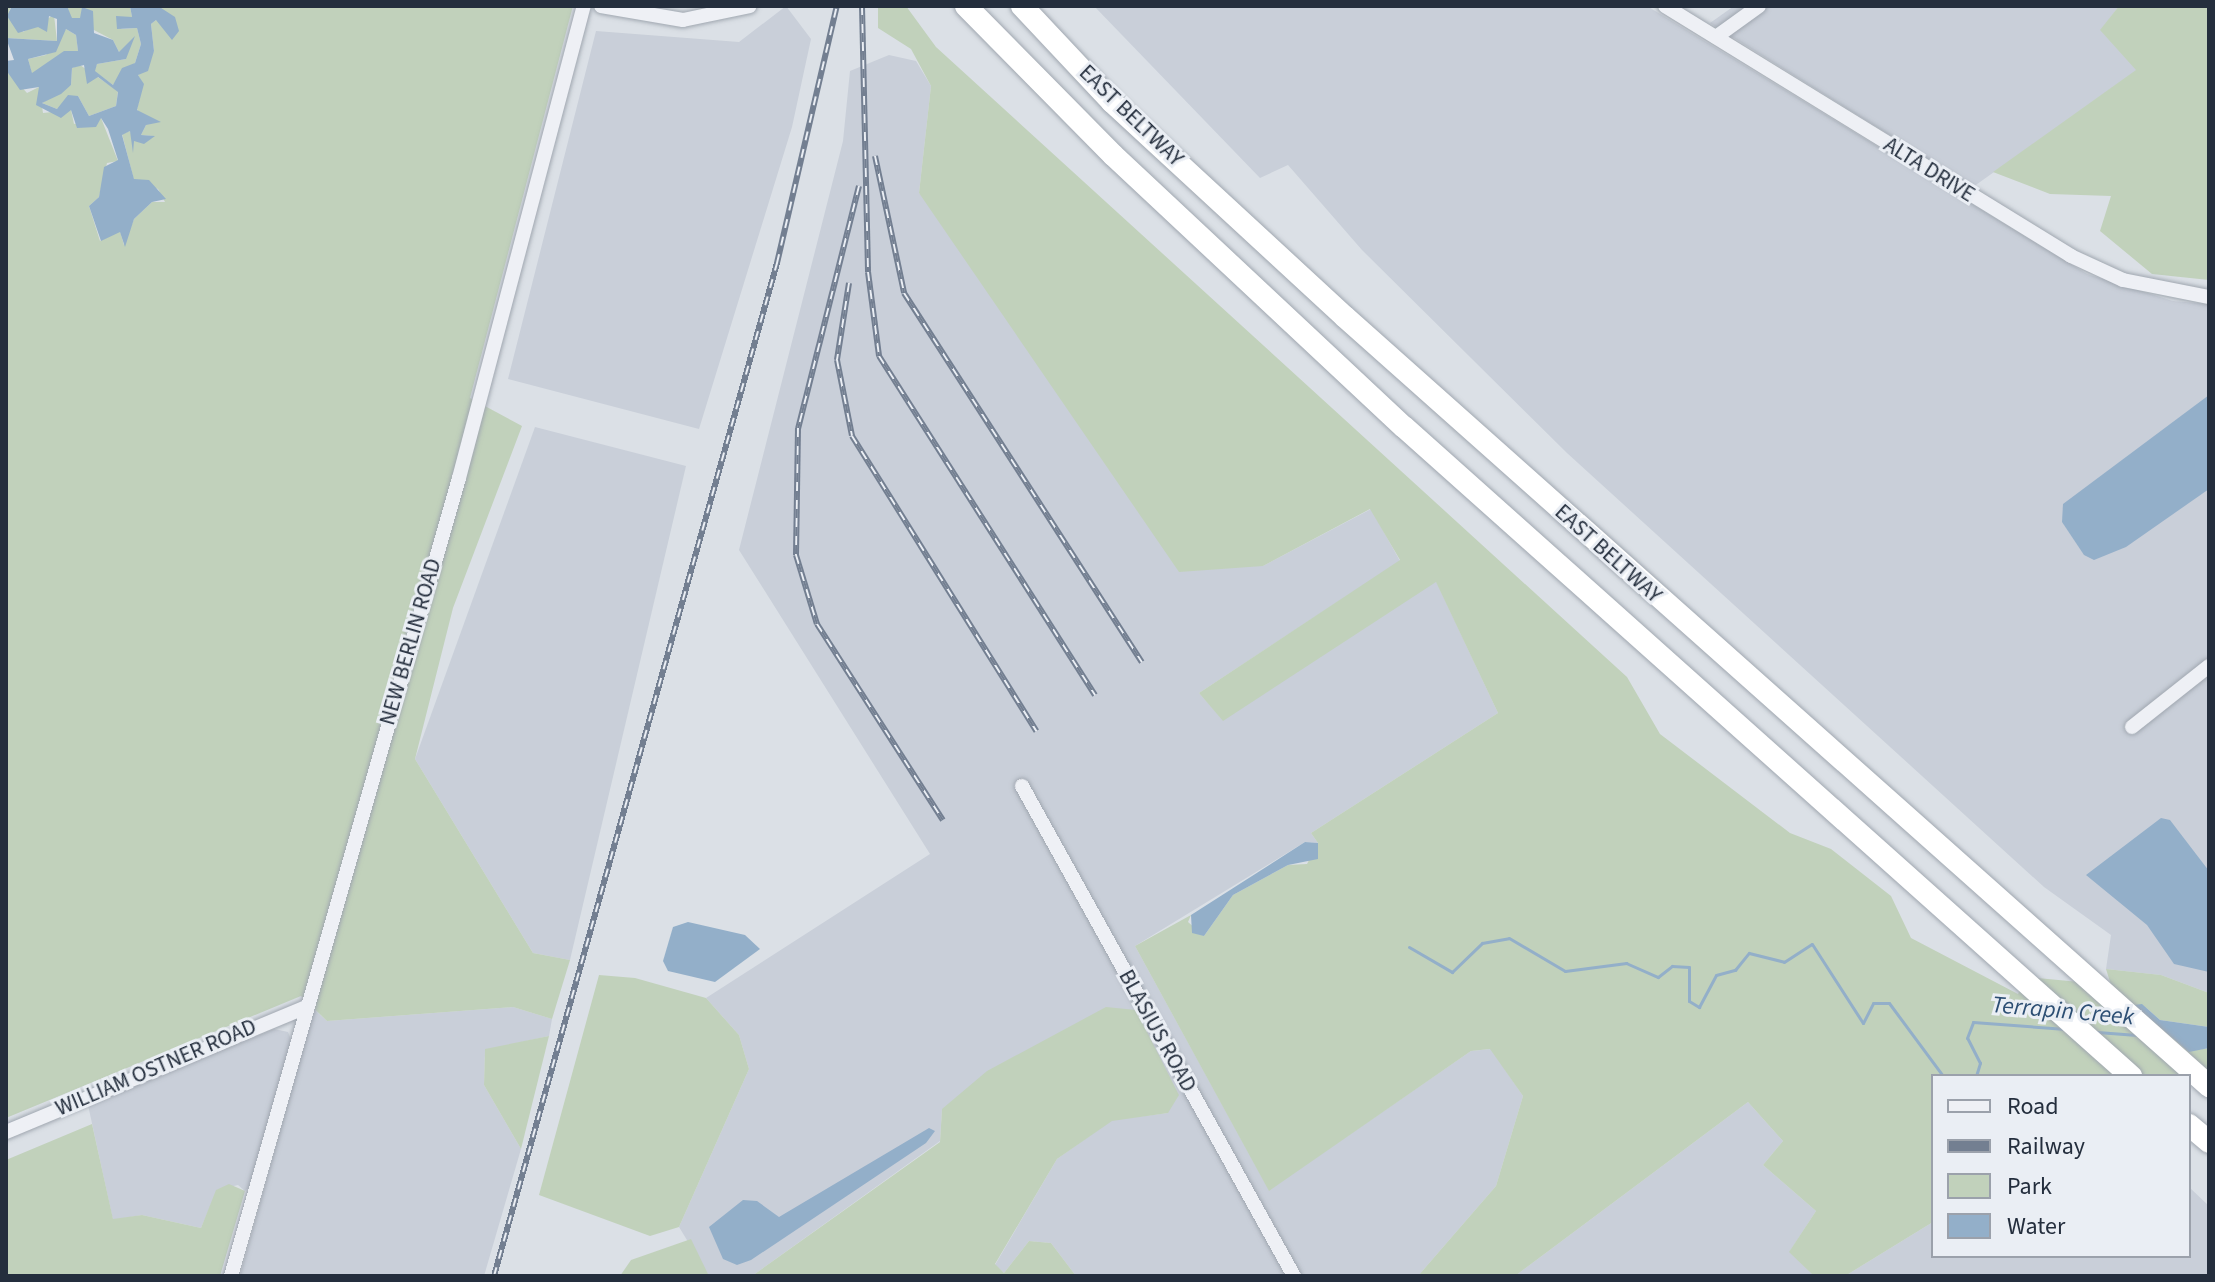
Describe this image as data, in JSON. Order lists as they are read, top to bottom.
{
  "streets": {
    "highway": ["EAST BELTWAY"],
    "street": [
      "ALTA DRIVE",
      "NEW BERLIN ROAD",
      "BLASIUS ROAD",
      "WILLIAM OSTNER ROAD"
    ]
  },
  "crossings": [
    ["NEW BERLIN ROAD", "WILLIAM OSTNER ROAD"]
  ],
  "water": ["Terrapin Creek"],
  "legend": [
    "Road",
    "Railway",
    "Park",
    "Water"
  ]
}
